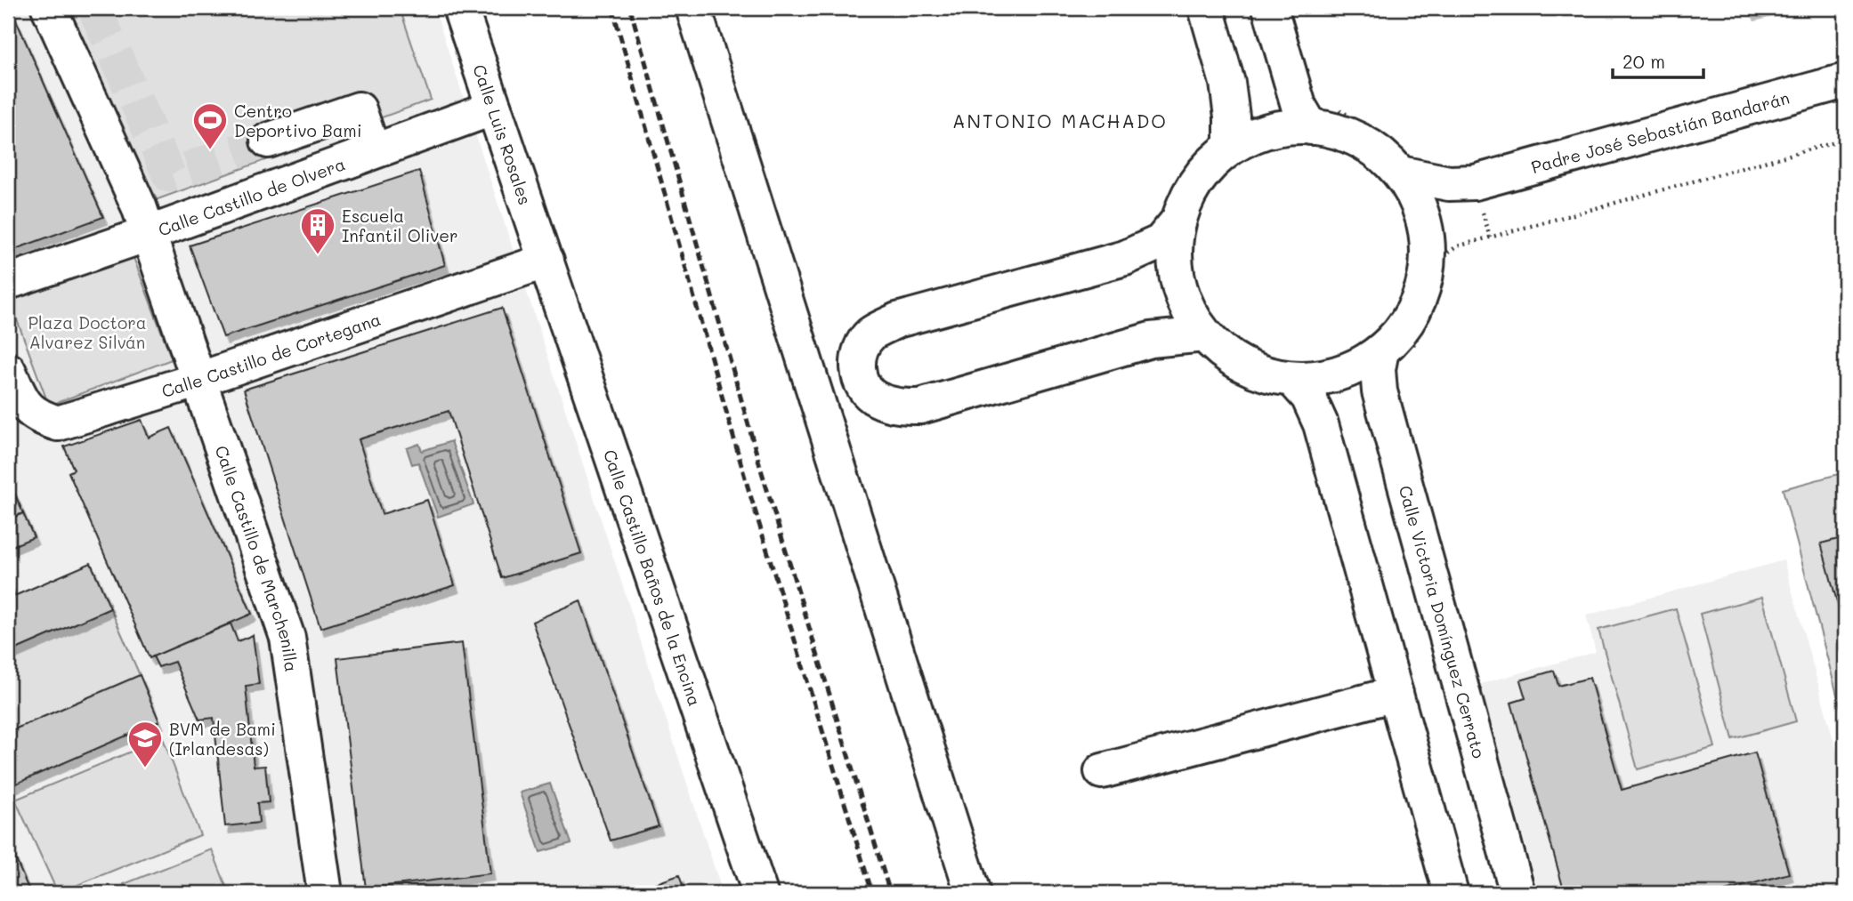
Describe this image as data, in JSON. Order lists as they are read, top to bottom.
{
  "streets": {
    "street": [
      "Padre José Sebastián Bandarán",
      "Calle Luis Rosales",
      "Calle Castillo de Olvera",
      "Calle Castillo de Cortegana",
      "Calle Castillo de Marchenilla",
      "Calle Castillo Baños de la Encina",
      "Calle Victoria Domínguez Cerrato"
    ]
  },
  "crossings": [
    ["Calle Luis Rosales", "Calle Castillo de Olvera"],
    ["Calle Luis Rosales", "Calle Castillo de Cortegana"],
    ["Calle Luis Rosales", "Calle Castillo Baños de la Encina"],
    ["Calle Castillo de Olvera", "Calle Castillo de Marchenilla"],
    ["Calle Castillo de Cortegana", "Calle Castillo de Marchenilla"],
    ["Calle Castillo de Cortegana", "Calle Castillo Baños de la Encina"]
  ],
  "districts": ["ANTONIO MACHADO"],
  "parks": ["Plaza Doctora Alvarez Silván"],
  "places": {
    "sports": ["Centro Deportivo Bami"],
    "building": ["Escuela Infantil Oliver"],
    "school or university": ["BVM de Bami (Irlandesas)"]
  },
  "scale_bar": "20 m"
}
